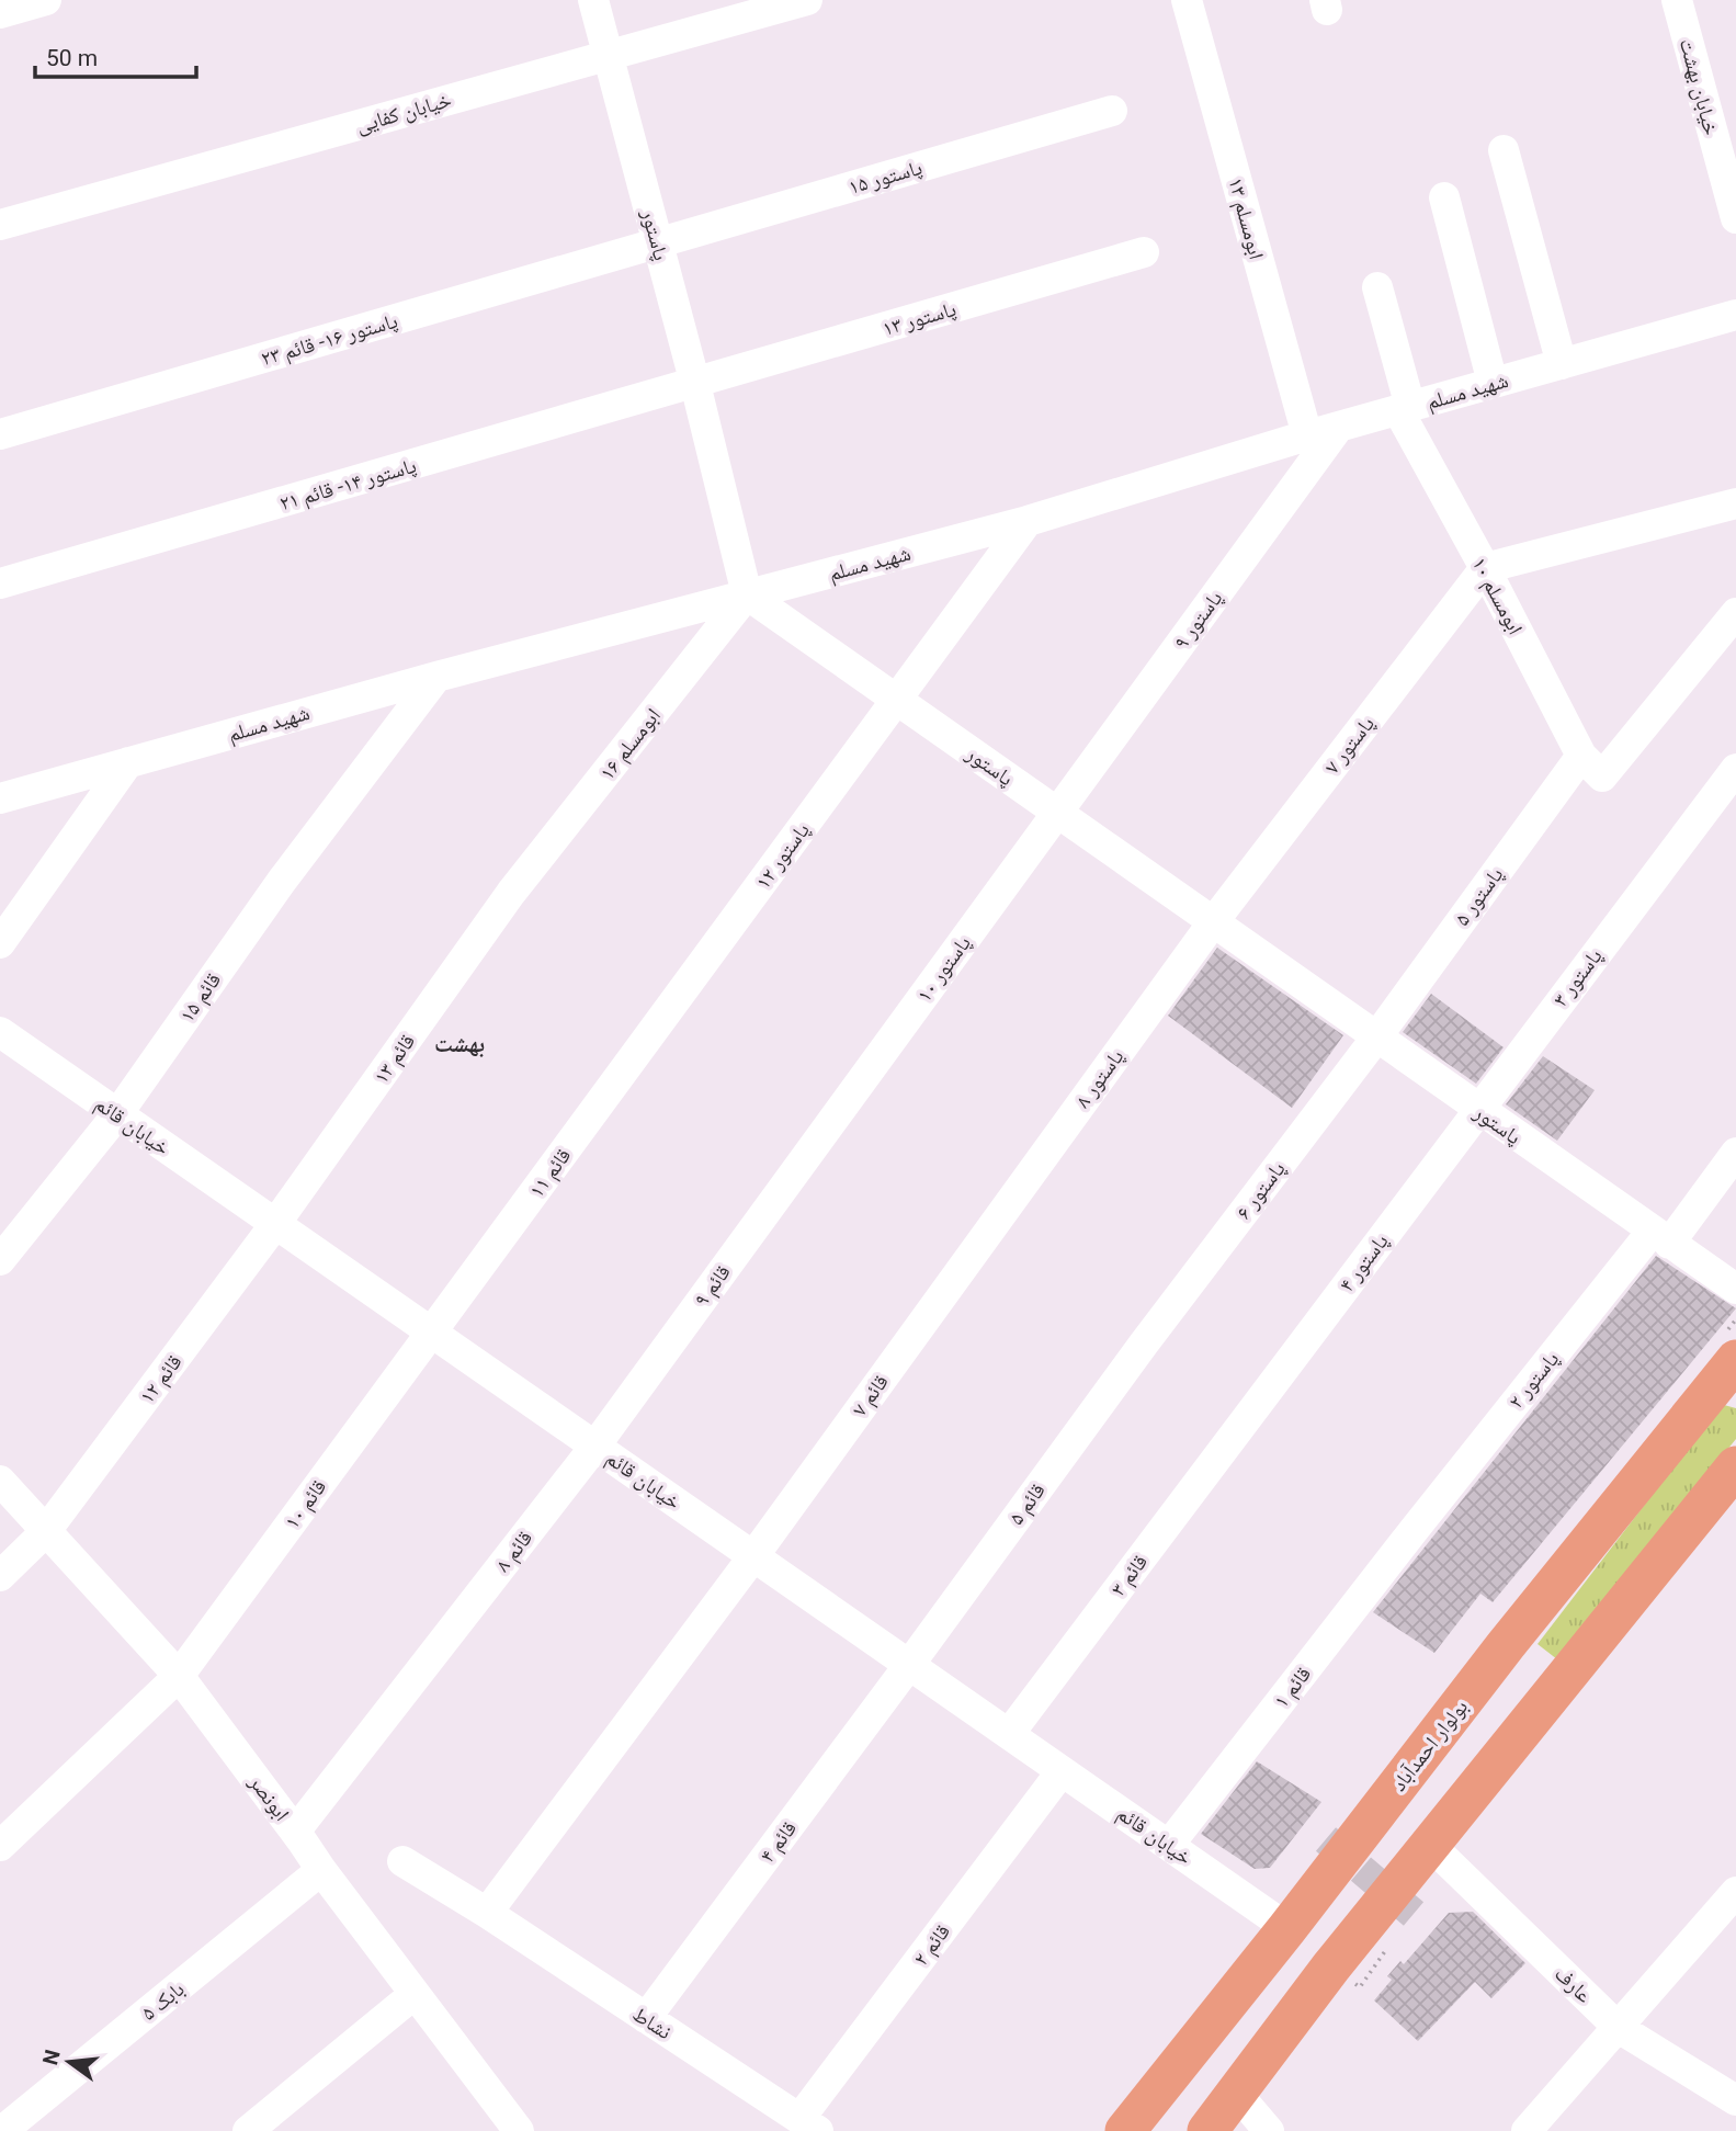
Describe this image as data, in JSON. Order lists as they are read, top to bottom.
{
  "streets": {
    "main road": ["بولوار احمدآباد"],
    "street": [
      "خیابان بهشت",
      "خیابان کفایی",
      "پاستور ۱۵",
      "ابومسلم ۱۳",
      "پاستور",
      "پاستور ۱۳",
      "پاستور ۱۶- قائم ۲۳",
      "شهید مسلم",
      "پاستور ۱۴- قائم ۲۱",
      "ابومسلم ۱۰",
      "پاستور ۹",
      "ابومسلم ۱۶",
      "پاستور ۷",
      "پاستور ۱۲",
      "پاستور ۵",
      "پاستور ۱۰",
      "پاستور ۳",
      "قائم ۱۵",
      "قائم ۱۳",
      "پاستور ۸",
      "خیابان قائم",
      "قائم ۱۱",
      "پاستور ۶",
      "پاستور ۴",
      "قائم ۹",
      "قائم ۱۲",
      "پاستور ۲",
      "قائم ۷",
      "قائم ۱۰",
      "قائم ۵",
      "قائم ۸",
      "قائم ۳",
      "قائم ۱",
      "ابونصر",
      "قائم ۴",
      "قائم ۲",
      "عارف",
      "بابک ۵",
      "نشاط"
    ]
  },
  "crossings": [
    ["خیابان کفایی", "پاستور"],
    ["پاستور ۱۵", "پاستور"],
    ["پاستور ۱۵", "پاستور ۱۶- قائم ۲۳"],
    ["ابومسلم ۱۳", "شهید مسلم"],
    ["پاستور", "پاستور ۱۳"],
    ["پاستور", "پاستور ۱۶- قائم ۲۳"],
    ["پاستور", "شهید مسلم"],
    ["پاستور", "پاستور ۱۴- قائم ۲۱"],
    ["پاستور", "پاستور ۹"],
    ["پاستور", "ابومسلم ۱۶"],
    ["پاستور", "پاستور ۷"],
    ["پاستور", "پاستور ۱۲"],
    ["پاستور", "پاستور ۵"],
    ["پاستور", "پاستور ۱۰"],
    ["پاستور", "پاستور ۳"],
    ["پاستور", "پاستور ۸"],
    ["پاستور", "پاستور ۶"],
    ["پاستور", "پاستور ۴"],
    ["پاستور", "پاستور ۲"],
    ["پاستور ۱۳", "پاستور ۱۴- قائم ۲۱"],
    ["شهید مسلم", "ابومسلم ۱۰"],
    ["شهید مسلم", "پاستور ۹"],
    ["شهید مسلم", "ابومسلم ۱۶"],
    ["شهید مسلم", "پاستور ۱۲"],
    ["شهید مسلم", "قائم ۱۵"],
    ["ابومسلم ۱۰", "پاستور ۷"],
    ["ابومسلم ۱۰", "پاستور ۵"],
    ["پاستور ۹", "پاستور ۱۰"],
    ["ابومسلم ۱۶", "قائم ۱۳"],
    ["پاستور ۷", "پاستور ۸"],
    ["پاستور ۱۲", "قائم ۱۱"],
    ["پاستور ۵", "پاستور ۶"],
    ["پاستور ۱۰", "قائم ۹"],
    ["پاستور ۳", "پاستور ۴"],
    ["قائم ۱۵", "خیابان قائم"],
    ["قائم ۱۳", "خیابان قائم"],
    ["قائم ۱۳", "قائم ۱۲"],
    ["پاستور ۸", "قائم ۷"],
    ["خیابان قائم", "قائم ۱۱"],
    ["خیابان قائم", "قائم ۹"],
    ["خیابان قائم", "قائم ۱۲"],
    ["خیابان قائم", "قائم ۷"],
    ["خیابان قائم", "قائم ۱۰"],
    ["خیابان قائم", "قائم ۵"],
    ["خیابان قائم", "قائم ۸"],
    ["خیابان قائم", "قائم ۳"],
    ["خیابان قائم", "قائم ۱"],
    ["خیابان قائم", "بولوار احمدآباد"],
    ["خیابان قائم", "قائم ۴"],
    ["خیابان قائم", "قائم ۲"],
    ["قائم ۱۱", "قائم ۱۰"],
    ["پاستور ۶", "قائم ۵"],
    ["پاستور ۴", "قائم ۳"],
    ["قائم ۹", "قائم ۸"],
    ["قائم ۱۲", "ابونصر"],
    ["پاستور ۲", "قائم ۱"],
    ["قائم ۷", "نشاط"],
    ["قائم ۱۰", "ابونصر"],
    ["قائم ۵", "قائم ۴"],
    ["قائم ۸", "ابونصر"],
    ["ابونصر", "بابک ۵"],
    ["قائم ۴", "نشاط"],
    ["قائم ۲", "نشاط"]
  ],
  "districts": ["بهشت"],
  "scale_bar": "50 m",
  "north": "left"
}
